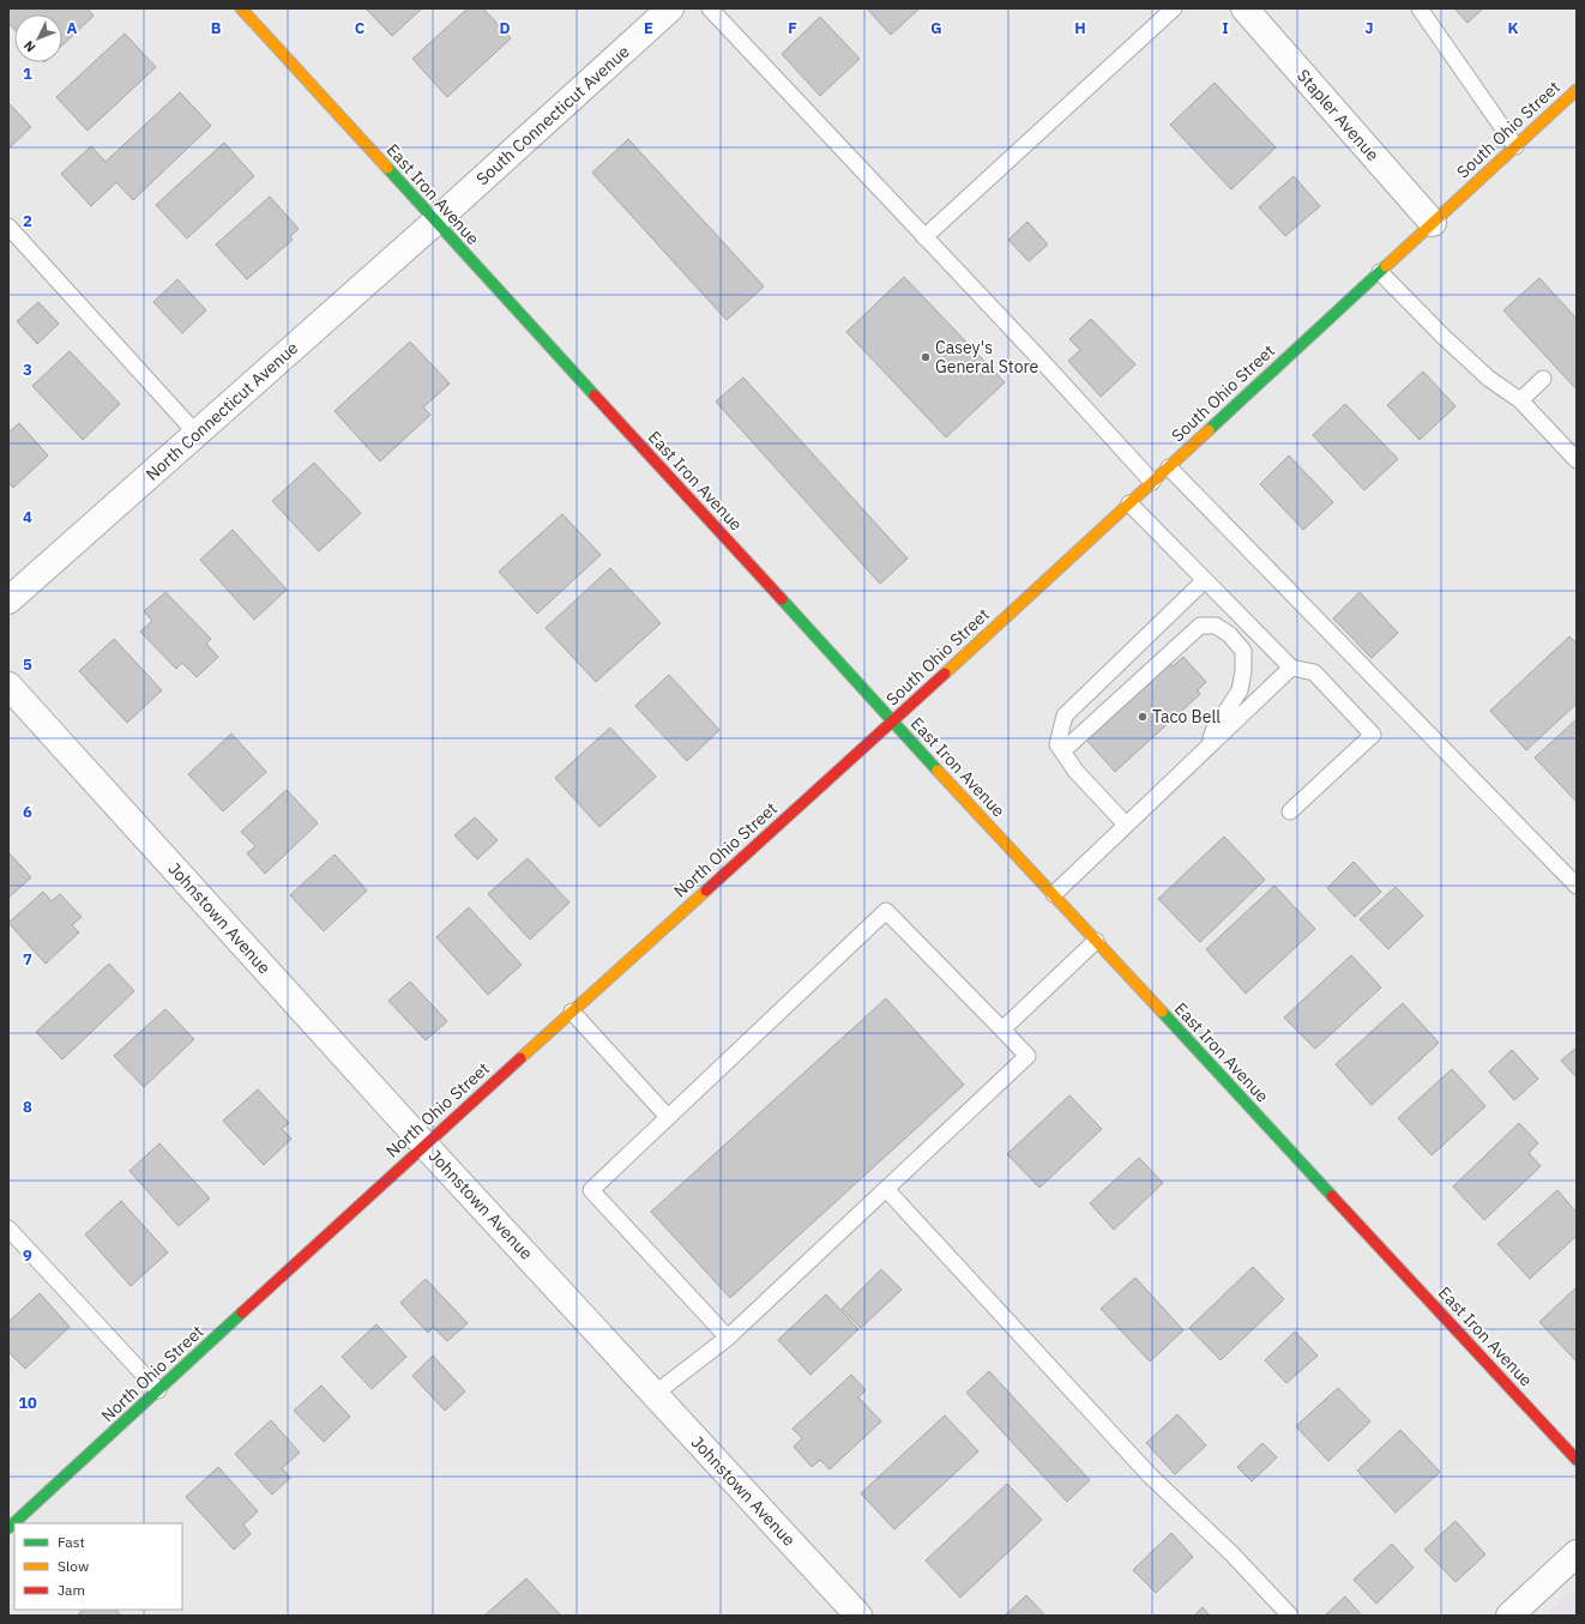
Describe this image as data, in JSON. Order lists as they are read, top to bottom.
{
  "streets": {
    "main road": ["South Ohio Street", "East Iron Avenue", "North Ohio Street"],
    "street": [
      "South Connecticut Avenue",
      "Stapler Avenue",
      "North Connecticut Avenue",
      "Johnstown Avenue"
    ]
  },
  "crossings": [
    ["South Connecticut Avenue", "East Iron Avenue"],
    ["South Connecticut Avenue", "North Connecticut Avenue"],
    ["Stapler Avenue", "South Ohio Street"],
    ["South Ohio Street", "East Iron Avenue"],
    ["South Ohio Street", "North Ohio Street"],
    ["East Iron Avenue", "North Connecticut Avenue"],
    ["East Iron Avenue", "North Ohio Street"],
    ["North Ohio Street", "Johnstown Avenue"]
  ],
  "places": ["Casey's General Store", "Taco Bell"],
  "legend": ["Fast", "Slow", "Jam"],
  "north": "bottom left",
  "grid": {
    "columns": [
      "A",
      "B",
      "C",
      "D",
      "E",
      "F",
      "G",
      "H",
      "I",
      "J",
      "K"
    ],
    "rows": [
      "1",
      "2",
      "3",
      "4",
      "5",
      "6",
      "7",
      "8",
      "9",
      "10"
    ]
  }
}
